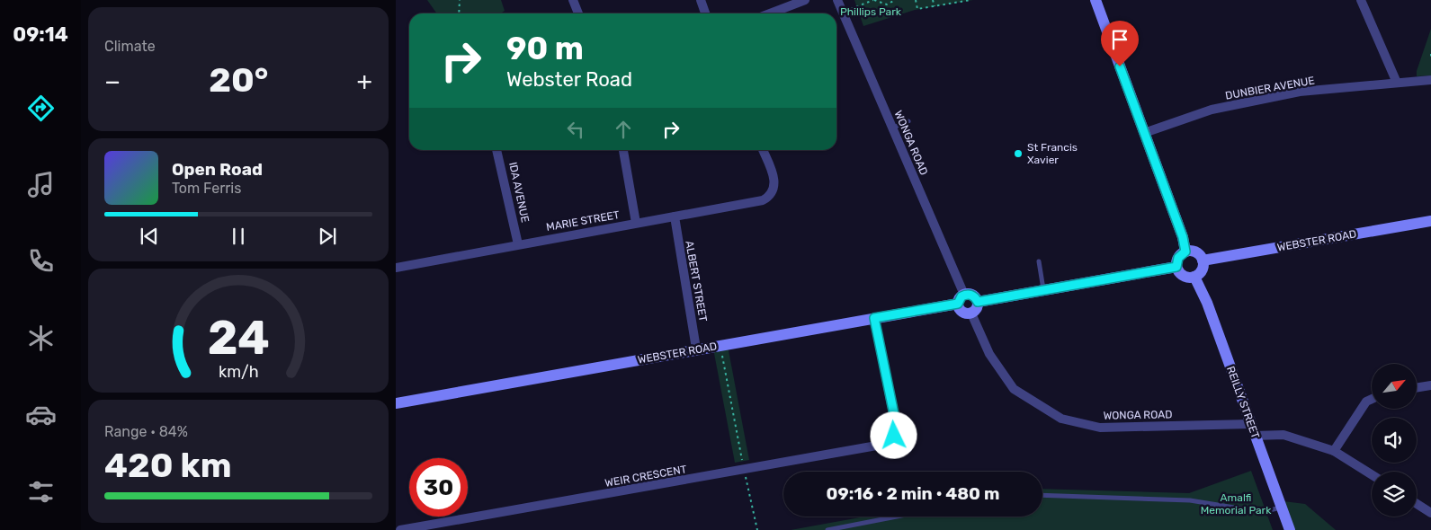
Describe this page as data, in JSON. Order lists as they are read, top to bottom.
{
  "streets": {
    "street": [
      "DUNBIER AVENUE",
      "WONGA ROAD",
      "IDA AVENUE",
      "MARIE STREET",
      "WEBSTER ROAD",
      "ALBERT STREET",
      "REILLY STREET",
      "WEIR CRESCENT"
    ]
  },
  "crossings": [
    ["WONGA ROAD", "WEBSTER ROAD"],
    ["WONGA ROAD", "REILLY STREET"],
    ["IDA AVENUE", "MARIE STREET"],
    ["MARIE STREET", "ALBERT STREET"],
    ["WEBSTER ROAD", "ALBERT STREET"],
    ["WEBSTER ROAD", "REILLY STREET"]
  ],
  "parks": ["Phillips Park", "Amalfi Memorial Park"],
  "places": ["St Francis Xavier"],
  "north": "top right",
  "page": {
    "tabs": "09:14",
    "tile": [
      "Climate",
      ["Range · 84%", "420 km"]
    ],
    "turn": ["90 m", "Webster Road"],
    "heat": ["−", "20°", "+"],
    "song": ["Open Road", "Tom Ferris"],
    "limit": "30",
    "trip": "09:16 · 2 min · 480 m",
    "gauge": ["24", "km/h"]
  }
}
